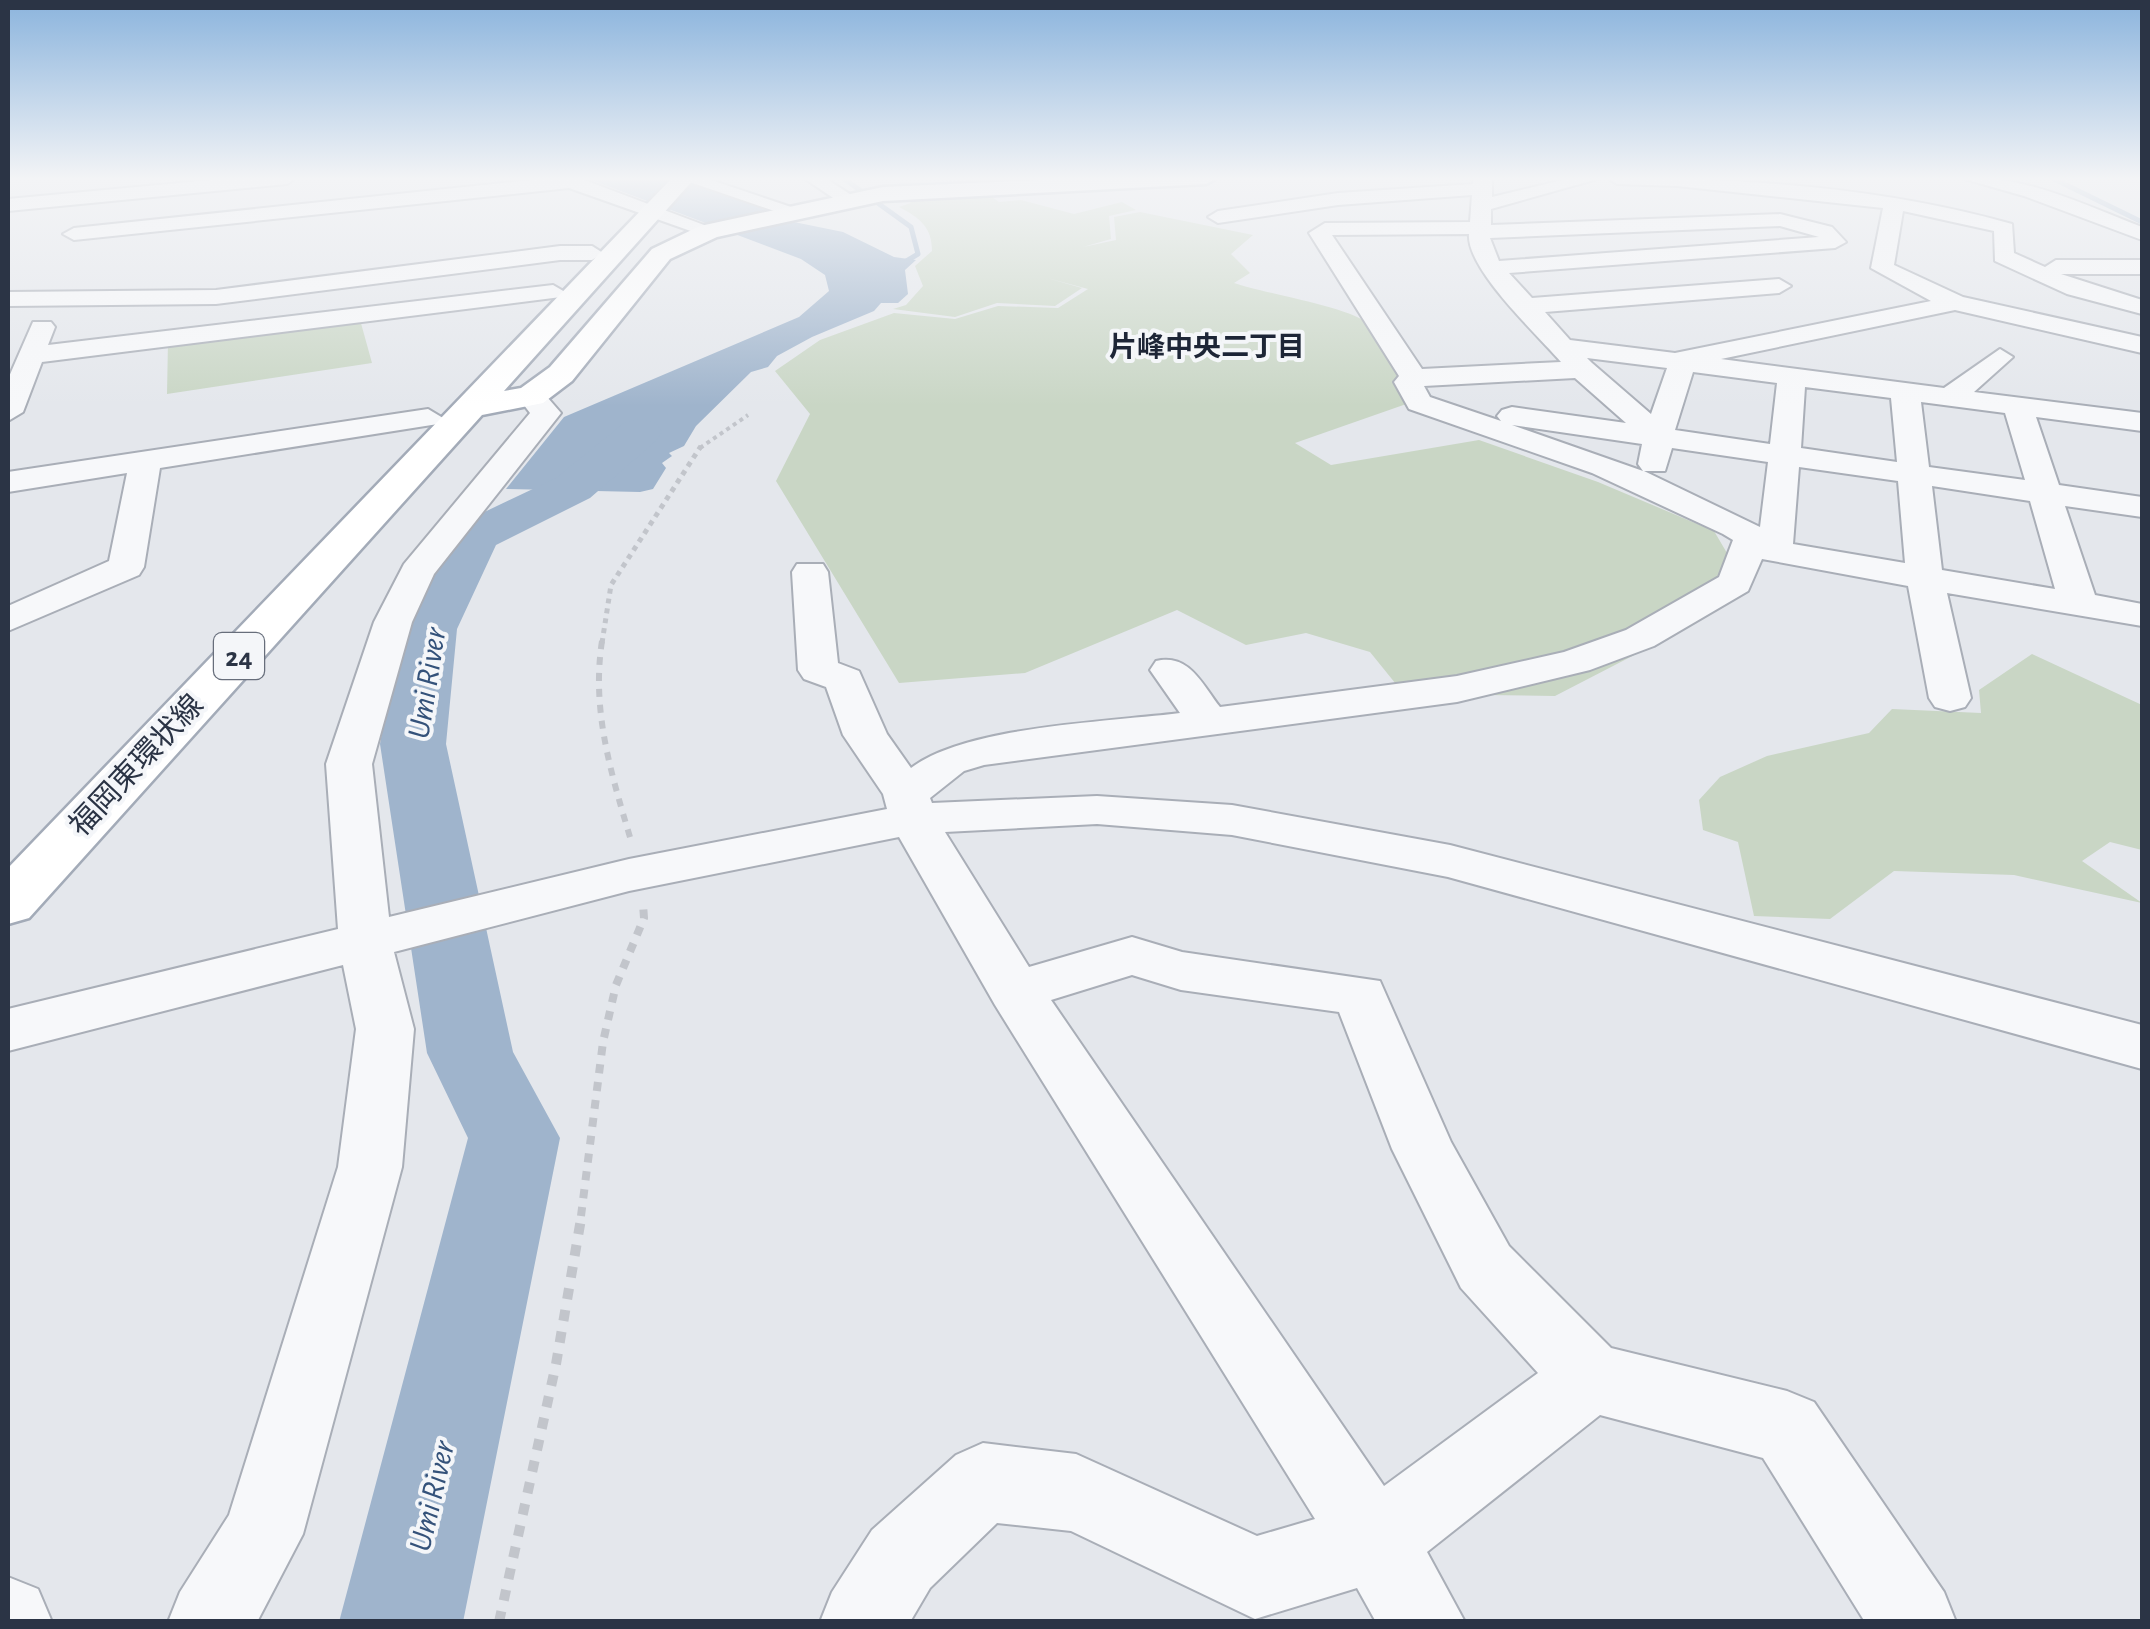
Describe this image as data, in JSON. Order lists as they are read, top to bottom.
{
  "streets": {
    "main road": ["24", "福岡東環状線"]
  },
  "districts": ["片峰中央二丁目"],
  "water": ["Umi River"]
}
